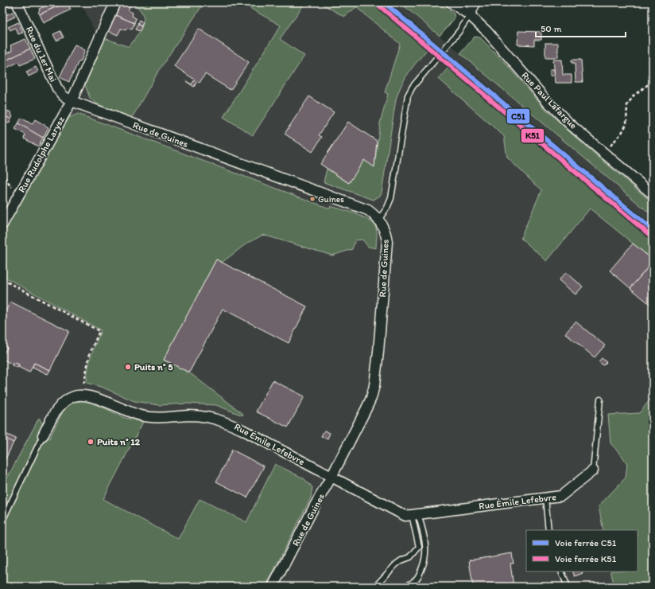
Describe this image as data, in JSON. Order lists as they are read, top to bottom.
{
  "streets": {
    "street": [
      "Rue du 1er Mai",
      "Rue Paul Lafargue",
      "Rue de Guines",
      "Rue Rudolphe Larysz",
      "Rue Émile Lefebvre"
    ]
  },
  "crossings": [
    ["Rue du 1er Mai", "Rue de Guines"],
    ["Rue du 1er Mai", "Rue Rudolphe Larysz"],
    ["Rue de Guines", "Rue Rudolphe Larysz"],
    ["Rue de Guines", "Rue Émile Lefebvre"]
  ],
  "places": ["Guines", "Puits n° 5", "Puits n° 12"],
  "lines": ["rail line C51", "rail line K51"],
  "legend": ["Voie ferrée C51", "Voie ferrée K51"],
  "scale_bar": "50 m"
}
